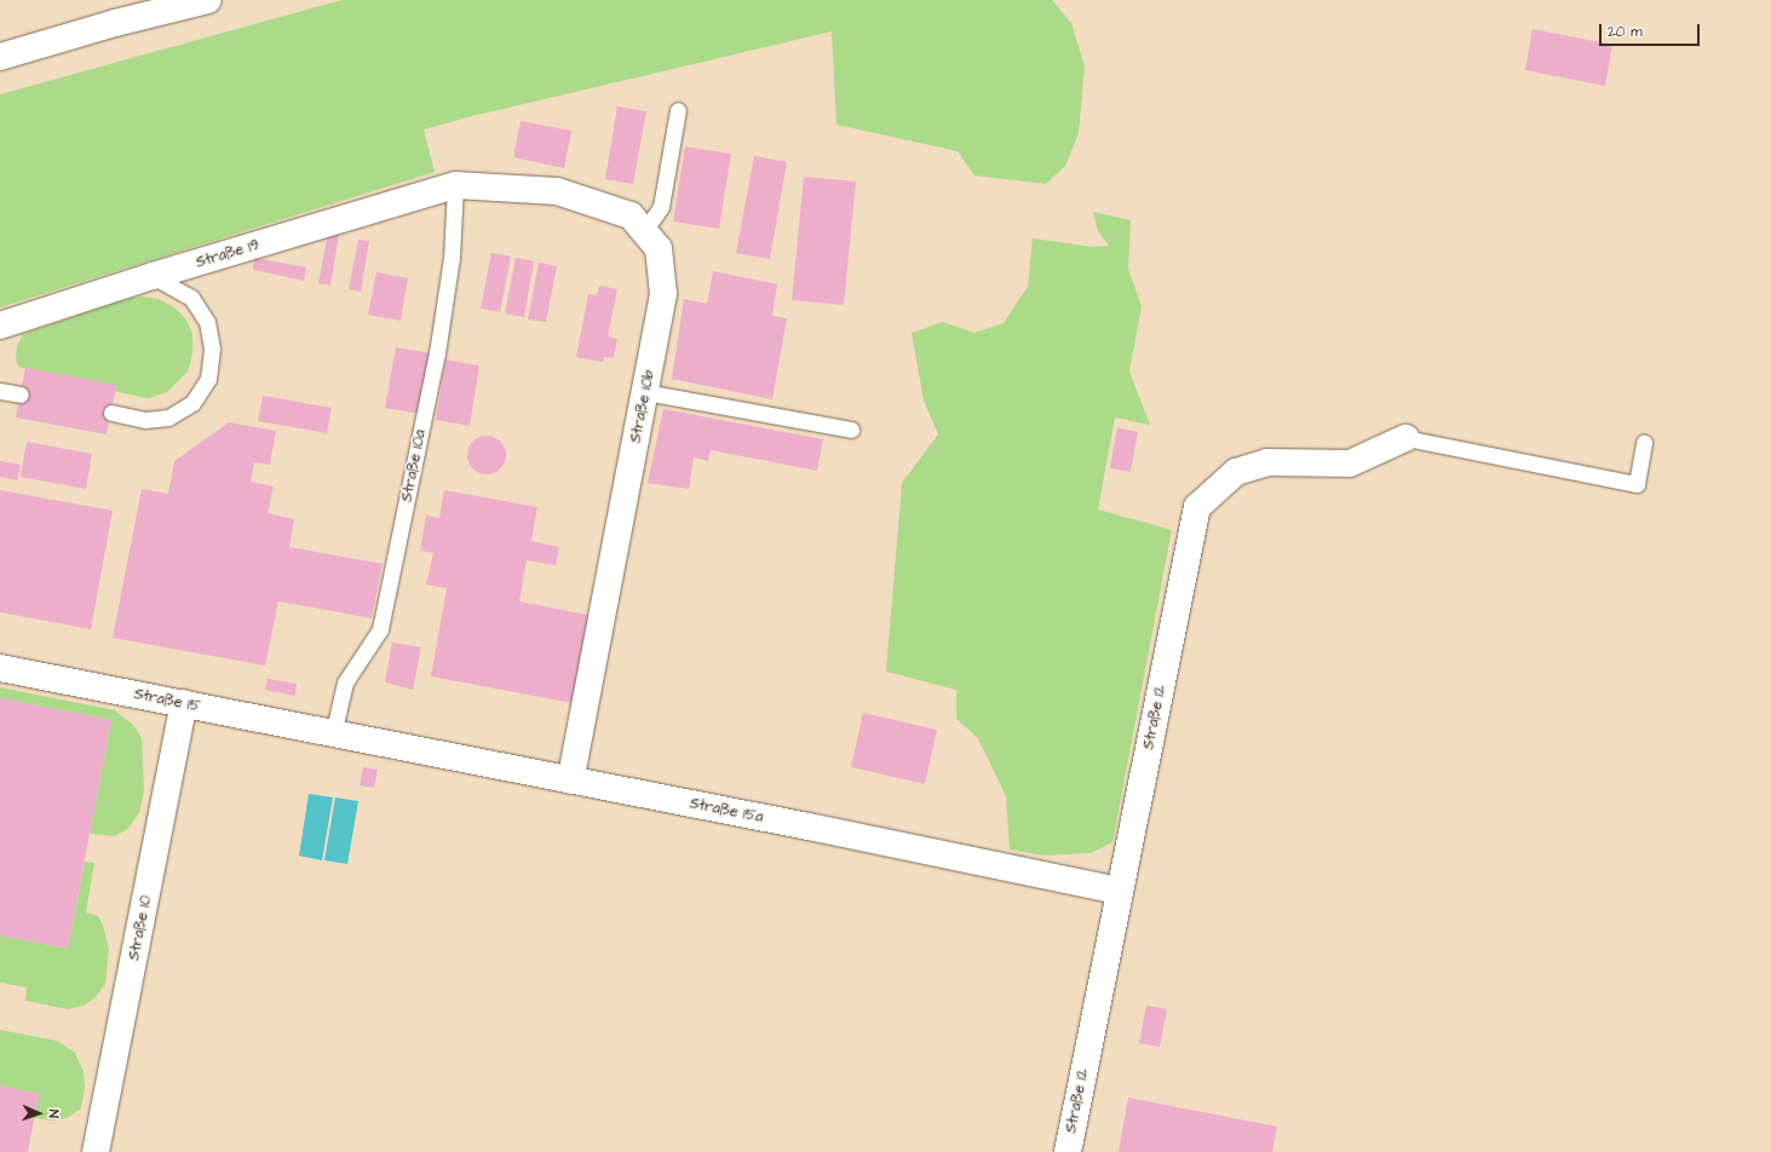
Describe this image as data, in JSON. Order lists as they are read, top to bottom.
{
  "streets": {
    "street": [
      "Straße 19",
      "Straße 10b",
      "Straße 15",
      "Straße 12",
      "Straße 15a",
      "Straße 10"
    ],
    "lane": ["Straße 10a"]
  },
  "crossings": [
    ["Straße 19", "Straße 10b"],
    ["Straße 19", "Straße 10a"],
    ["Straße 10b", "Straße 10a"],
    ["Straße 10b", "Straße 15a"],
    ["Straße 10a", "Straße 15"],
    ["Straße 10a", "Straße 15a"],
    ["Straße 15", "Straße 15a"],
    ["Straße 15", "Straße 10"],
    ["Straße 12", "Straße 15a"]
  ],
  "scale_bar": "20 m",
  "north": "right"
}
